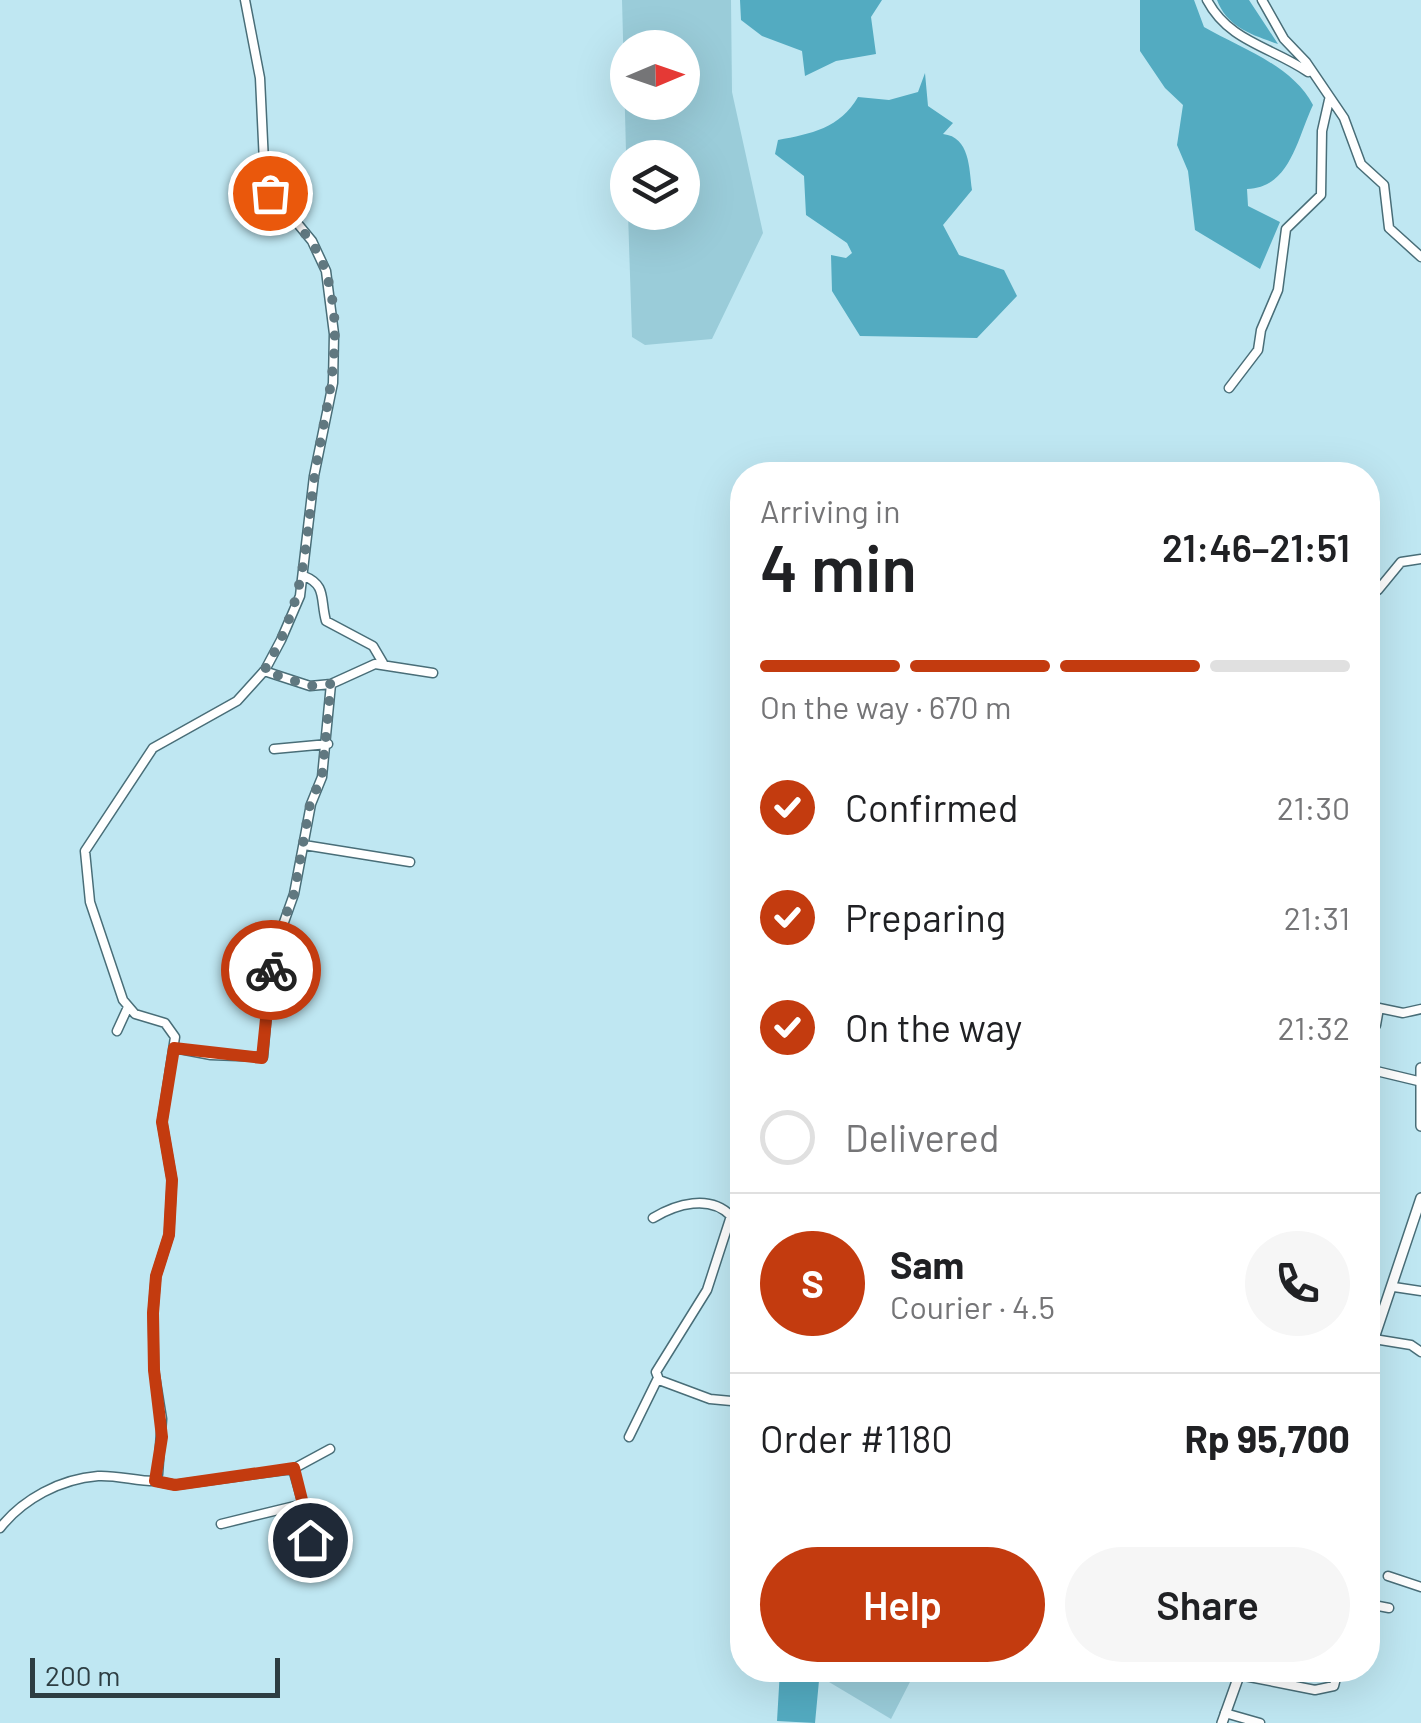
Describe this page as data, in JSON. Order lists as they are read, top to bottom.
{
  "scale_bar": "200 m",
  "north": "right",
  "page": {
    "heading": ["4 min", "Arriving in", "21:46–21:51"],
    "panel": [
      "Sam",
      "Courier · 4.5",
      "Order #1180",
      "Rp 95,700"
    ],
    "bar": "On the way · 670 m",
    "list": [
      ["Confirmed", "21:30"],
      ["Preparing", "21:31"],
      ["On the way", "21:32"],
      "Delivered"
    ],
    "round": "S",
    "buttons": ["Help", "Share"],
    "scale": "200 m"
  }
}
